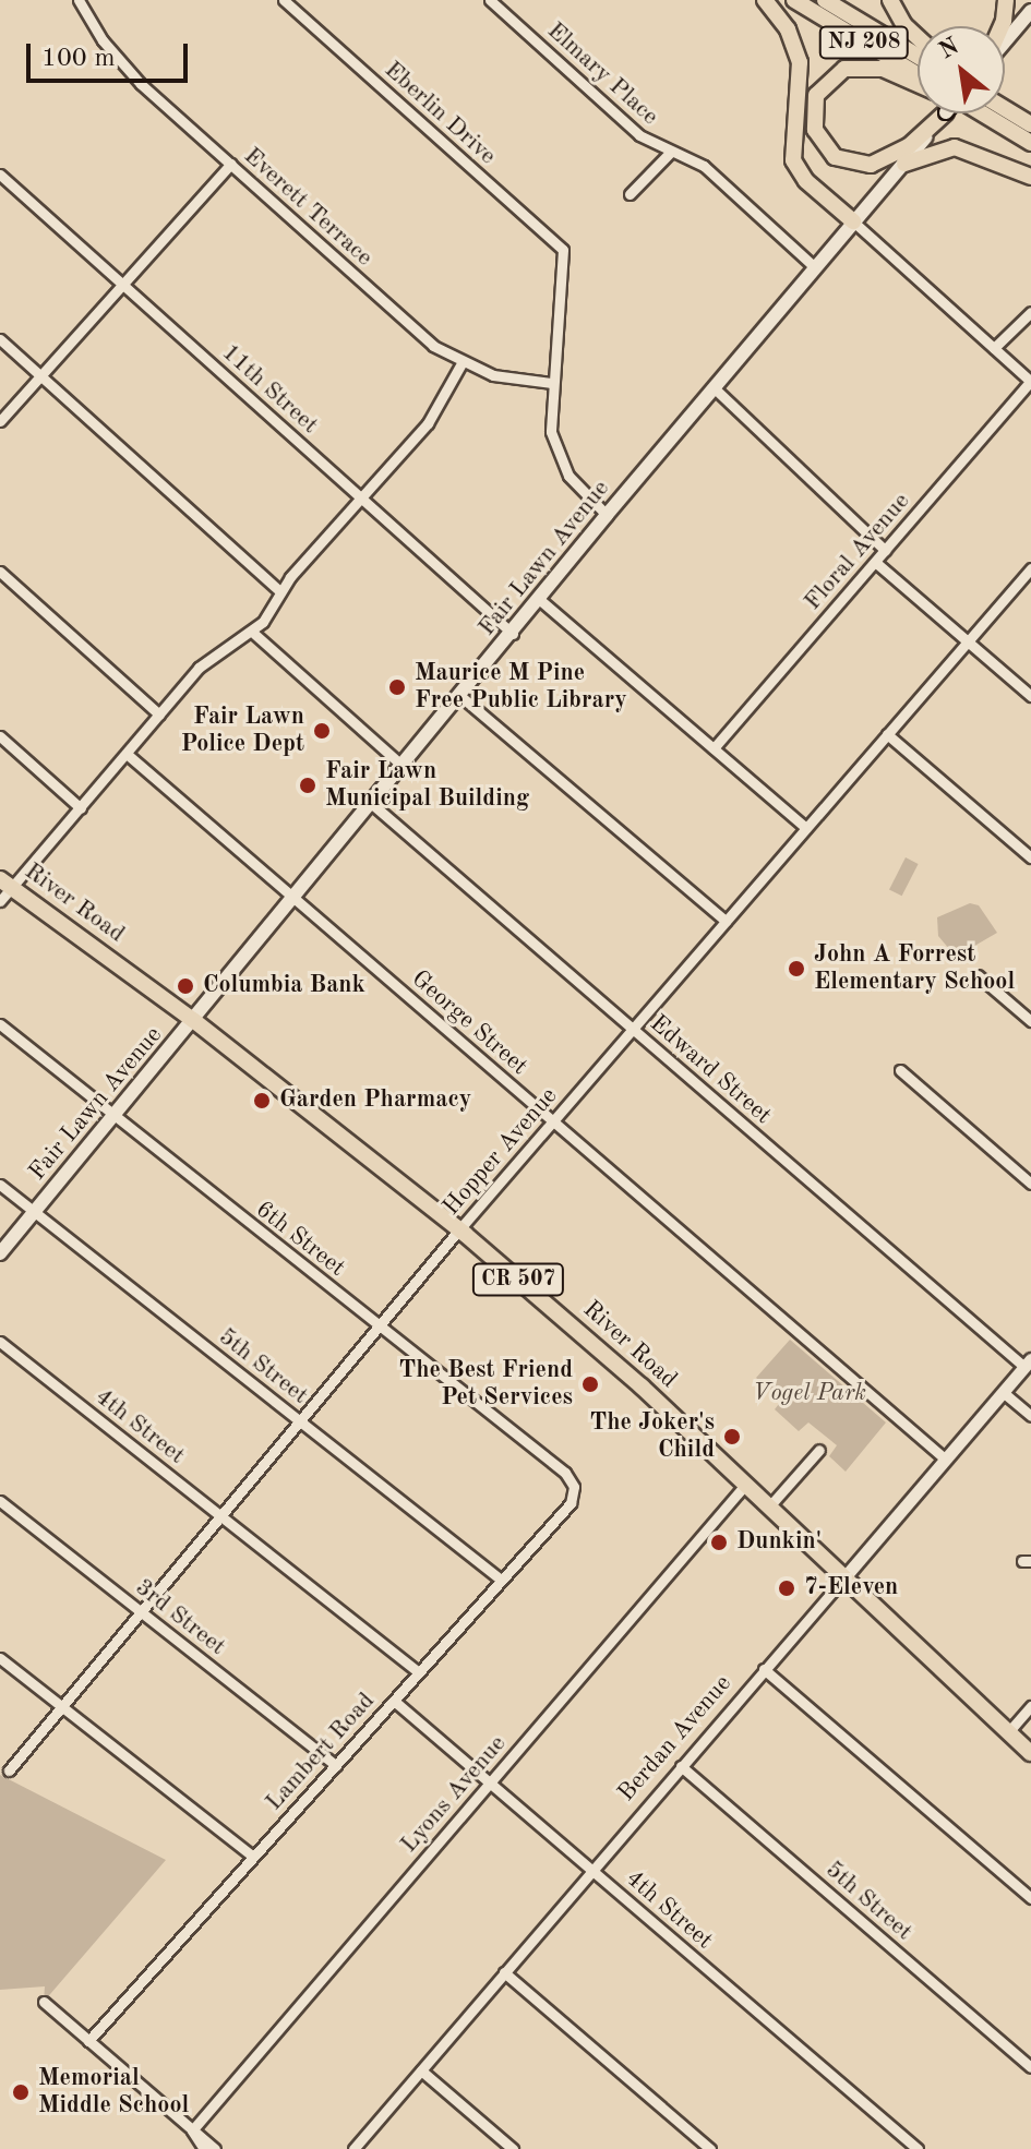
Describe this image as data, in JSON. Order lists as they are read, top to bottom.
{
  "streets": {
    "main road": [
      "NJ 208",
      "Fair Lawn Avenue",
      "River Road",
      "CR 507"
    ],
    "street": [
      "Elmary Place",
      "Eberlin Drive",
      "Everett Terrace",
      "11th Street",
      "Floral Avenue",
      "George Street",
      "Edward Street",
      "Hopper Avenue",
      "6th Street",
      "5th Street",
      "4th Street",
      "3rd Street",
      "Berdan Avenue",
      "Lambert Road",
      "Lyons Avenue"
    ]
  },
  "crossings": [
    ["Elmary Place", "Fair Lawn Avenue"],
    ["Eberlin Drive", "Everett Terrace"],
    ["11th Street", "Fair Lawn Avenue"],
    ["Fair Lawn Avenue", "River Road"],
    ["Fair Lawn Avenue", "George Street"],
    ["Fair Lawn Avenue", "Edward Street"],
    ["Fair Lawn Avenue", "6th Street"],
    ["Fair Lawn Avenue", "5th Street"],
    ["River Road", "Hopper Avenue"],
    ["River Road", "Berdan Avenue"],
    ["River Road", "Lyons Avenue"],
    ["George Street", "Hopper Avenue"],
    ["George Street", "Berdan Avenue"],
    ["Edward Street", "Hopper Avenue"],
    ["Edward Street", "Berdan Avenue"],
    ["Hopper Avenue", "6th Street"],
    ["Hopper Avenue", "5th Street"],
    ["Hopper Avenue", "4th Street"],
    ["Hopper Avenue", "3rd Street"],
    ["6th Street", "Lambert Road"],
    ["5th Street", "Berdan Avenue"],
    ["5th Street", "Lambert Road"],
    ["4th Street", "Berdan Avenue"],
    ["4th Street", "Lambert Road"],
    ["4th Street", "Lyons Avenue"],
    ["3rd Street", "Lambert Road"]
  ],
  "parks": ["Vogel Park"],
  "places": [
    "Maurice M Pine Free Public Library",
    "Fair Lawn Police Dept",
    "Fair Lawn Municipal Building",
    "John A Forrest Elementary School",
    "Columbia Bank",
    "Garden Pharmacy",
    "The Best Friend Pet Services",
    "The Joker's Child",
    "Dunkin'",
    "7-Eleven",
    "Memorial Middle School"
  ],
  "scale_bar": "100 m",
  "north": "top left"
}
